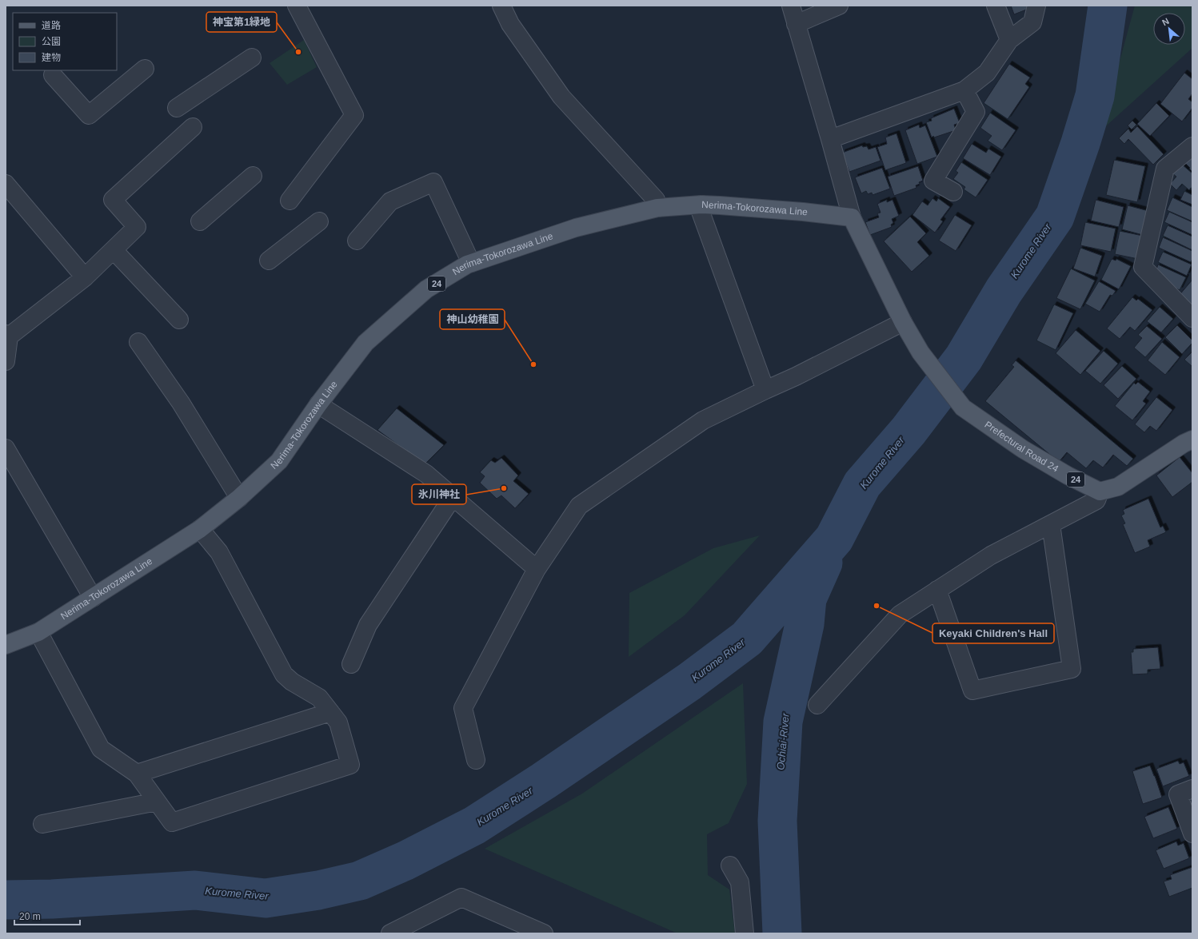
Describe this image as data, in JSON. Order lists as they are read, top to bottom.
{
  "streets": {
    "main road": ["Nerima-Tokorozawa Line", "24", "Prefectural Road 24"]
  },
  "crossings": [
    ["Nerima-Tokorozawa Line", "24"],
    ["24", "Prefectural Road 24"]
  ],
  "water": ["Kurome River", "Ochiai-River"],
  "places": [
    "神宝第1緑地",
    "神山幼稚園",
    "氷川神社",
    "Keyaki Children's Hall"
  ],
  "legend": ["道路", "公園", "建物"],
  "scale_bar": "20 m",
  "north": "top left"
}
